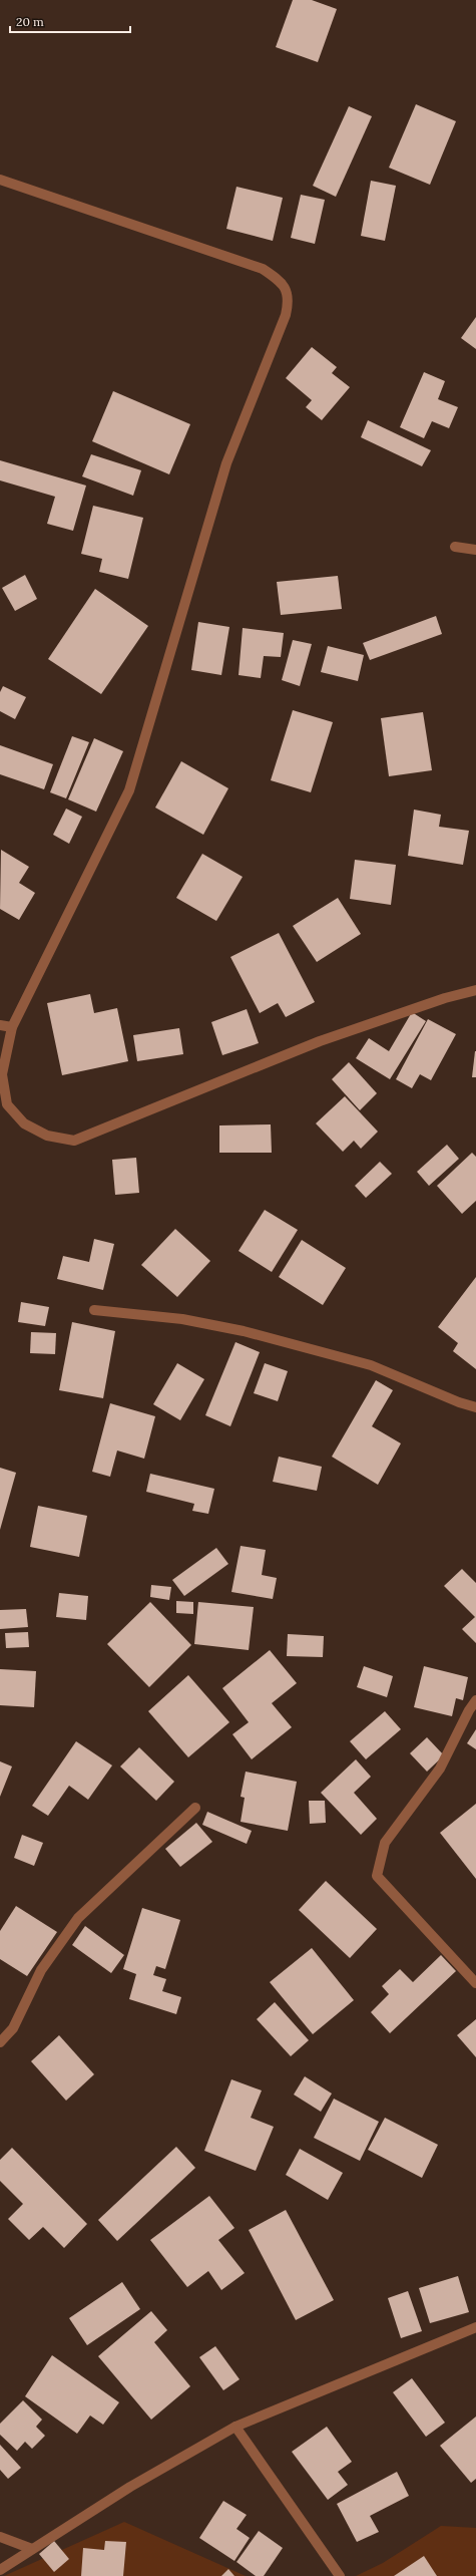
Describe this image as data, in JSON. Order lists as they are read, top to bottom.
{
  "scale_bar": "20 m"
}
